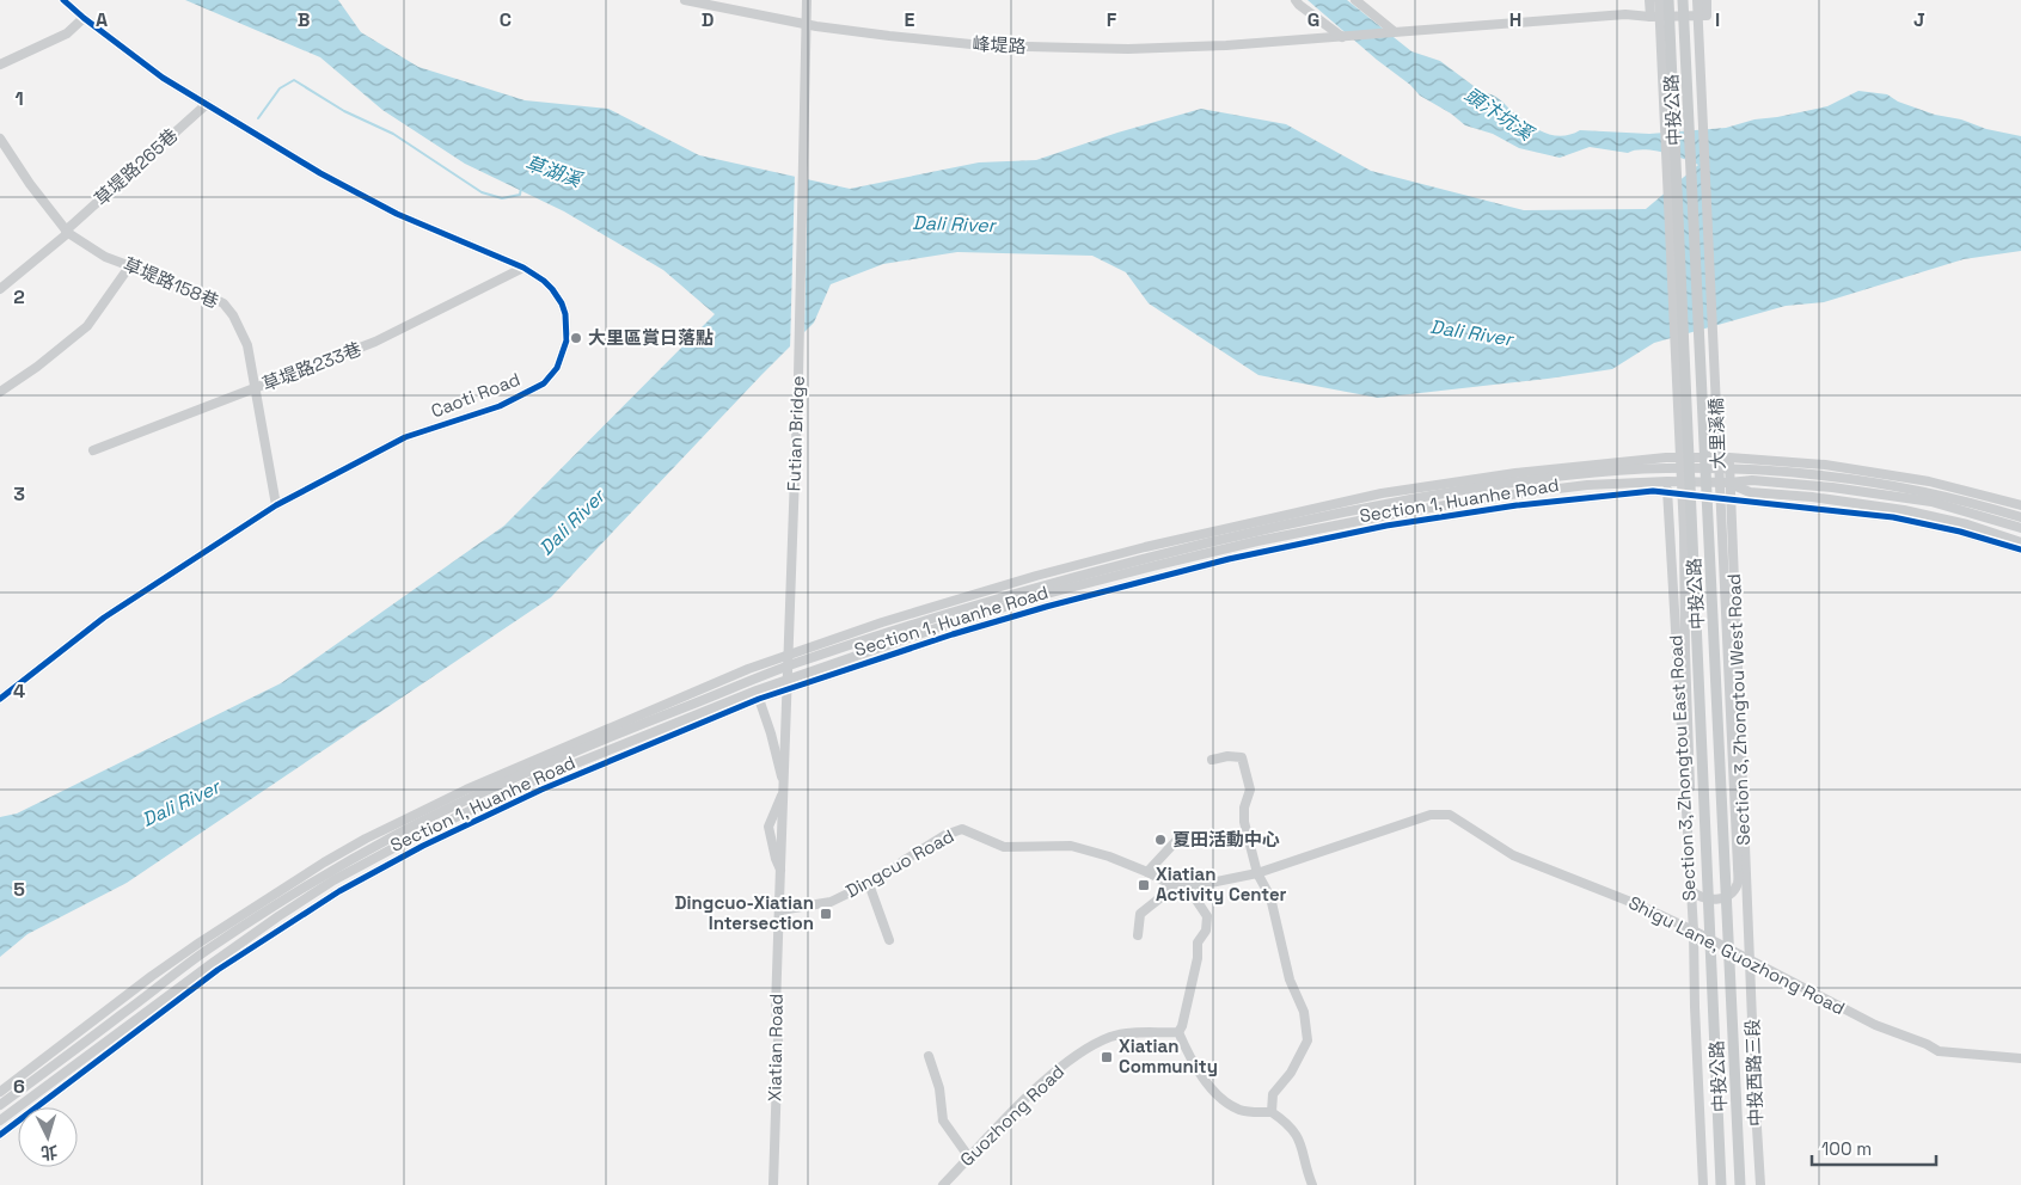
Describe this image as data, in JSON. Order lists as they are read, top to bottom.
{
  "streets": {
    "main road": ["中投公路"],
    "street": [
      "峰堤路",
      "草堤路265巷",
      "草堤路158巷",
      "草堤路233巷",
      "Caoti Road",
      "Futian Bridge",
      "大里溪橋",
      "Section 1, Huanhe Road",
      "Section 3, Zhongtou West Road",
      "Section 3, Zhongtou East Road",
      "Dingcuo Road",
      "Shigu Lane, Guozhong Road",
      "Xiatian Road",
      "中投西路三段",
      "Guozhong Road"
    ]
  },
  "crossings": [
    ["草堤路265巷", "草堤路158巷"],
    ["草堤路265巷", "Caoti Road"],
    ["草堤路158巷", "草堤路233巷"],
    ["草堤路158巷", "Caoti Road"],
    ["草堤路233巷", "Caoti Road"],
    ["Futian Bridge", "Xiatian Road"],
    ["Section 1, Huanhe Road", "Section 3, Zhongtou West Road"],
    ["Section 1, Huanhe Road", "Section 3, Zhongtou East Road"],
    ["Section 3, Zhongtou West Road", "Shigu Lane, Guozhong Road"],
    ["Section 3, Zhongtou West Road", "中投西路三段"],
    ["Section 3, Zhongtou East Road", "Shigu Lane, Guozhong Road"],
    ["Dingcuo Road", "Xiatian Road"],
    ["Shigu Lane, Guozhong Road", "中投西路三段"]
  ],
  "water": ["頭汴坑溪", "草湖溪", "Dali River"],
  "places": {
    "other": ["大里區賞日落點", "夏田活動中心"],
    "transit": ["Xiatian Activity Center", "Dingcuo-Xiatian Intersection", "Xiatian Community"]
  },
  "scale_bar": "100 m",
  "north": "bottom",
  "grid": {
    "columns": [
      "A",
      "B",
      "C",
      "D",
      "E",
      "F",
      "G",
      "H",
      "I",
      "J"
    ],
    "rows": [
      "1",
      "2",
      "3",
      "4",
      "5",
      "6"
    ]
  }
}
